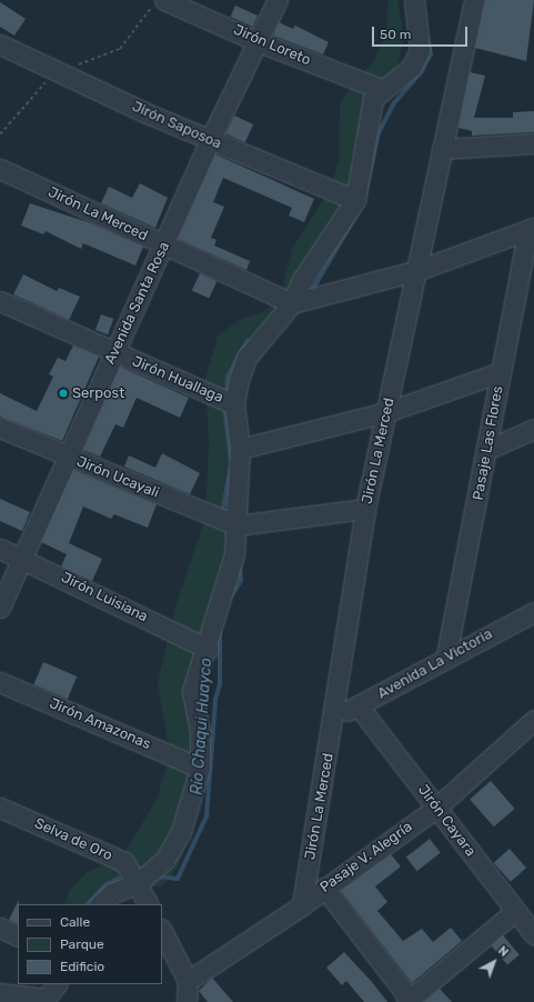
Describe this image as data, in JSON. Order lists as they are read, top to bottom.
{
  "streets": {
    "street": [
      "Jirón Loreto",
      "Jirón Saposoa",
      "Jirón La Merced",
      "Avenida Santa Rosa",
      "Jirón Huallaga",
      "Pasaje Las Flores",
      "Jirón Ucayali",
      "Jirón Luisiana",
      "Avenida La Victoria",
      "Jirón Amazonas",
      "Jirón Cayara",
      "Selva de Oro",
      "Pasaje V. Alegría"
    ]
  },
  "crossings": [
    ["Jirón Loreto", "Avenida Santa Rosa"],
    ["Jirón Saposoa", "Avenida Santa Rosa"],
    ["Jirón La Merced", "Avenida Santa Rosa"],
    ["Jirón La Merced", "Avenida La Victoria"],
    ["Jirón La Merced", "Pasaje V. Alegría"],
    ["Avenida Santa Rosa", "Jirón Huallaga"],
    ["Avenida Santa Rosa", "Jirón Ucayali"],
    ["Avenida Santa Rosa", "Jirón Luisiana"],
    ["Pasaje Las Flores", "Avenida La Victoria"],
    ["Avenida La Victoria", "Jirón Cayara"],
    ["Jirón Cayara", "Pasaje V. Alegría"]
  ],
  "water": ["Río Chaqui Huayco"],
  "places": ["Serpost"],
  "legend": ["Calle", "Parque", "Edificio"],
  "scale_bar": "50 m",
  "north": "top right"
}
